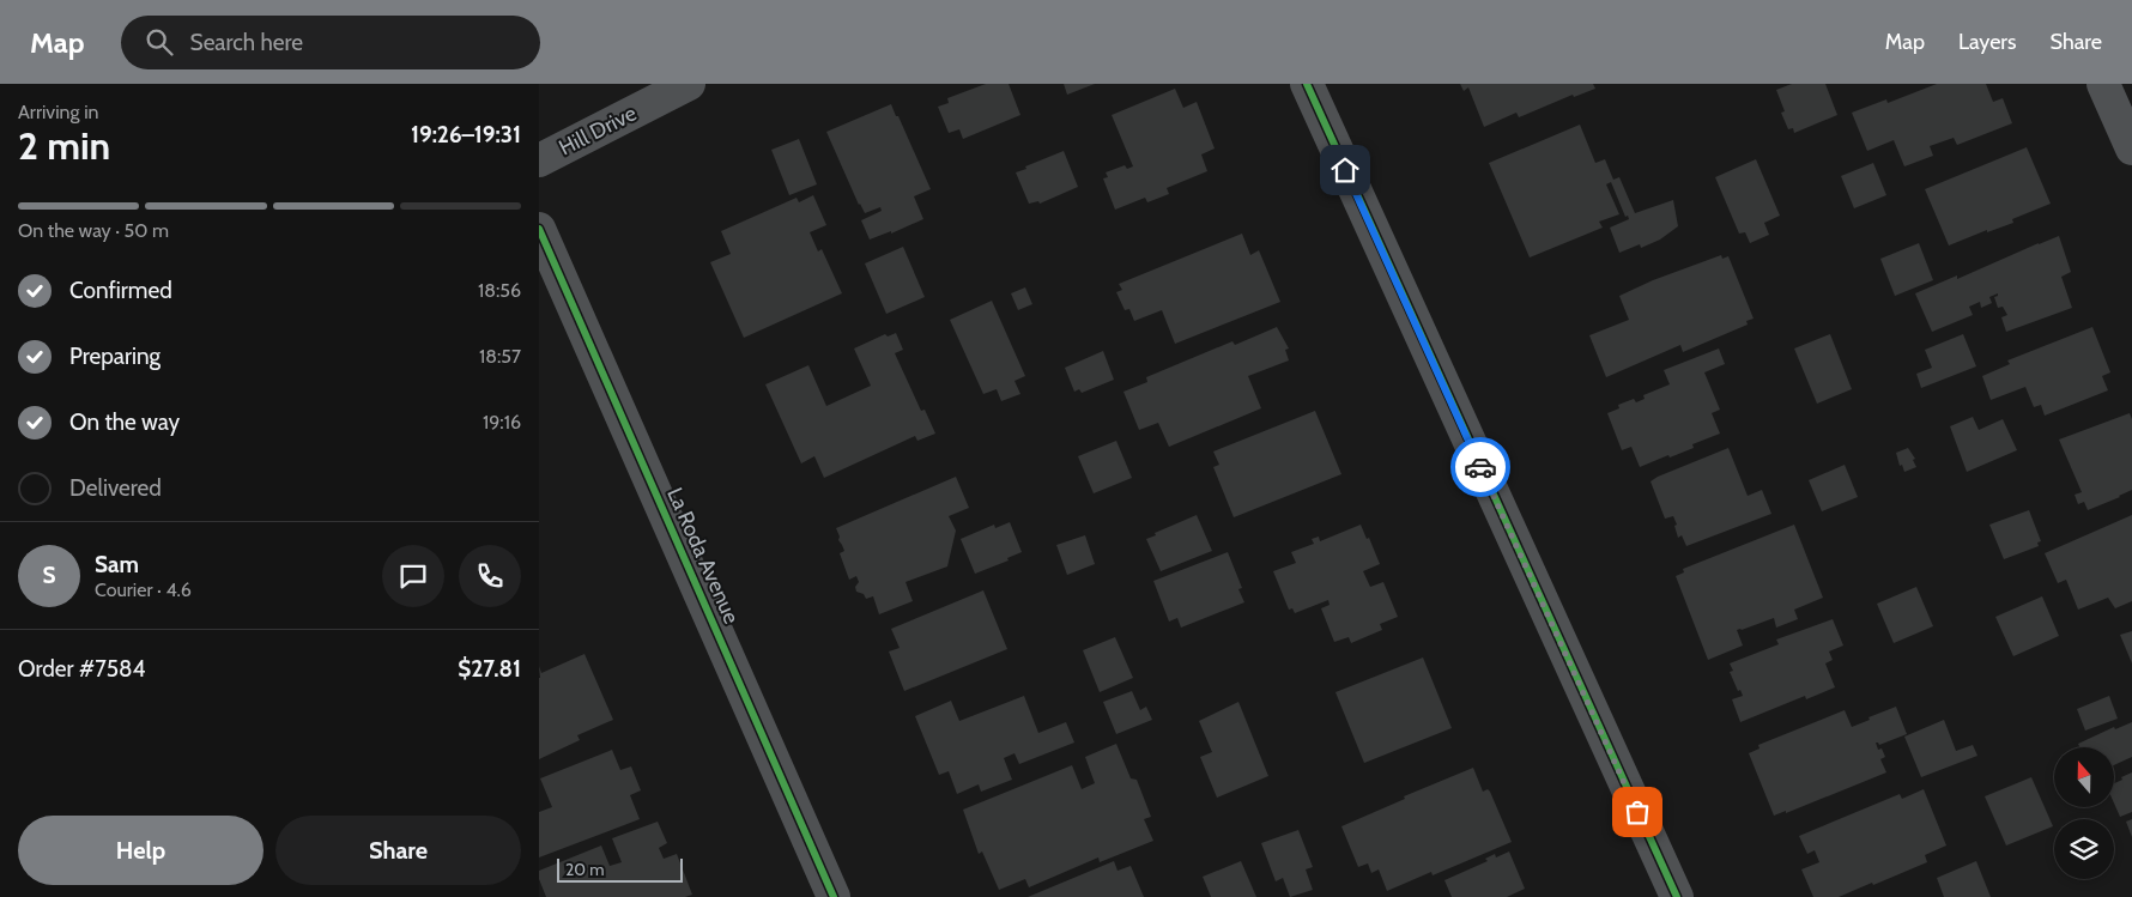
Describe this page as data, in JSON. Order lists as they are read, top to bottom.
{
  "streets": {
    "street": ["Hill Drive", "La Roda Avenue"]
  },
  "scale_bar": "20 m",
  "north": "top",
  "page": {
    "header": "Map",
    "search": "Search here",
    "nav": ["Map", "Layers", "Share"],
    "heading": ["2 min", "Arriving in", "19:26–19:31"],
    "panel": [
      "Sam",
      "Courier · 4.6",
      "Order #7584",
      "$27.81"
    ],
    "bar": "On the way · 50 m",
    "list": [
      ["Confirmed", "18:56"],
      ["Preparing", "18:57"],
      ["On the way", "19:16"],
      "Delivered"
    ],
    "round": "S",
    "buttons": ["Help", "Share"],
    "scale": "20 m"
  }
}
